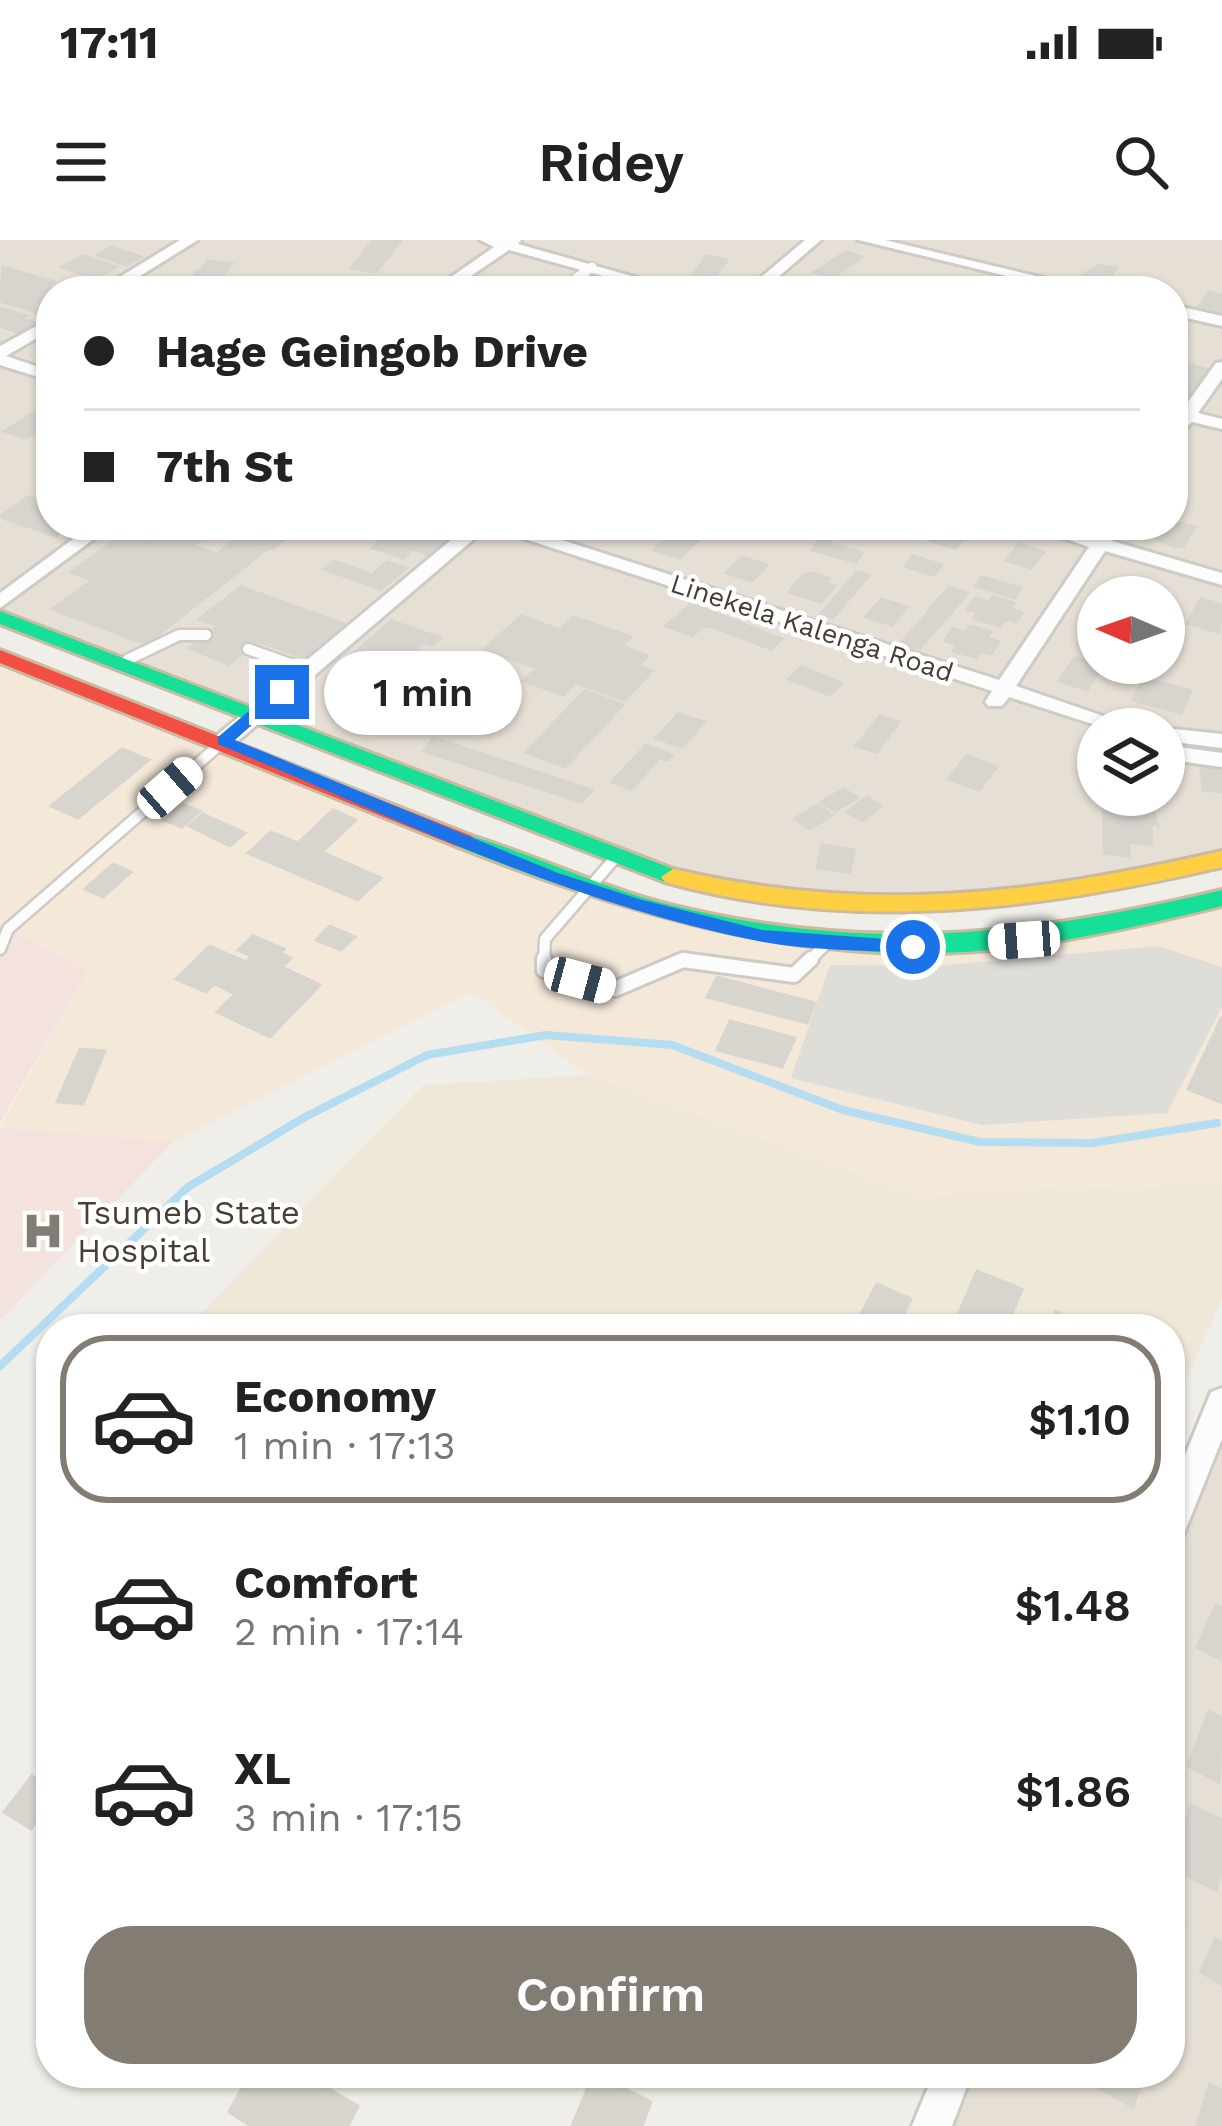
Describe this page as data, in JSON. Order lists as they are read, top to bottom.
{
  "streets": {
    "street": ["Linekela Kalenga Road"]
  },
  "places": {
    "hospital": ["Tsumeb State Hospital"]
  },
  "north": "left",
  "page": {
    "status": "17:11",
    "header": "Ridey",
    "banner": ["Hage Geingob Drive", "7th St"],
    "bubble": "1 min",
    "list": [
      {
        "name": "Economy",
        "note": "1 min · 17:13",
        "value": "$1.10"
      },
      {
        "name": "Comfort",
        "note": "2 min · 17:14",
        "value": "$1.48"
      },
      {
        "name": "XL",
        "note": "3 min · 17:15",
        "value": "$1.86"
      }
    ],
    "buttons": "Confirm"
  }
}
